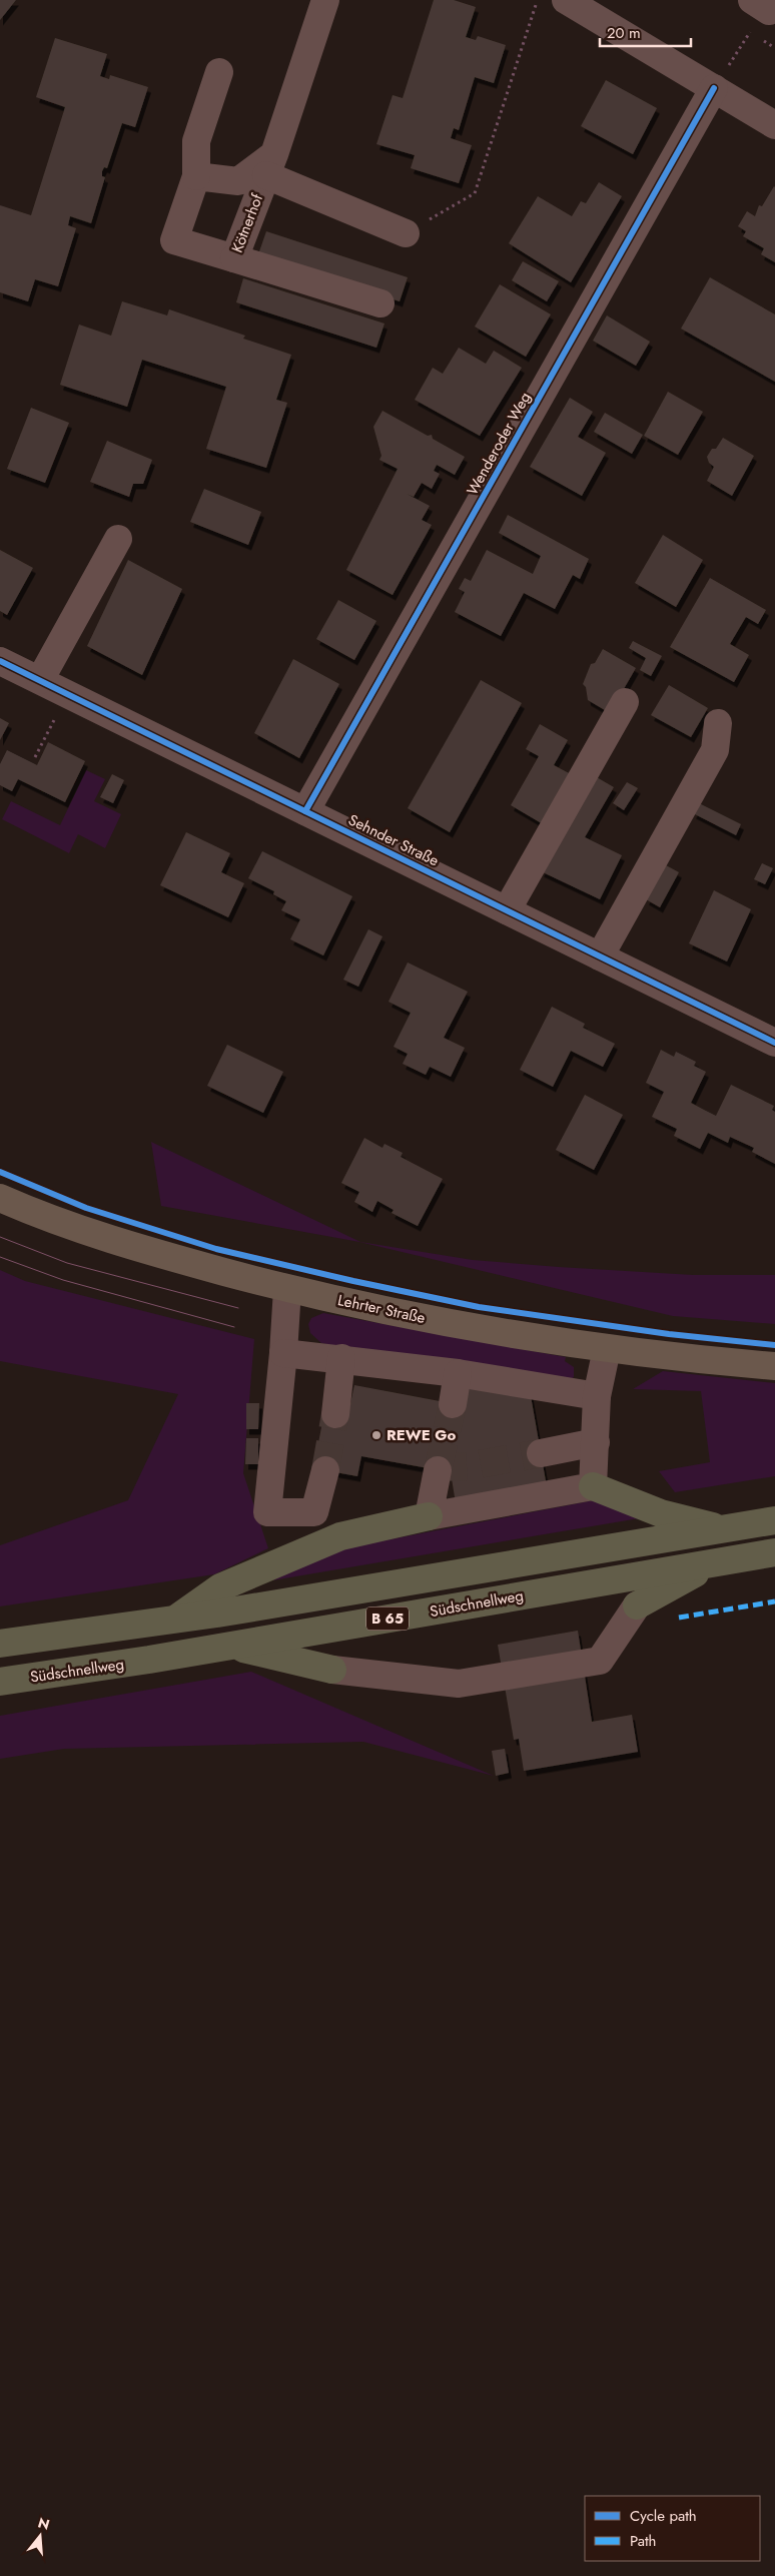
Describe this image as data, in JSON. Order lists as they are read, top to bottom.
{
  "streets": {
    "highway": ["Südschnellweg", "B 65"],
    "main road": ["Lehrter Straße"],
    "street": ["Kötnerhof", "Wenderoder Weg", "Sehnder Straße"]
  },
  "crossings": [
    ["Wenderoder Weg", "Sehnder Straße"]
  ],
  "places": ["REWE Go"],
  "legend": ["Cycle path", "Path"],
  "scale_bar": "20 m",
  "north": "top"
}
